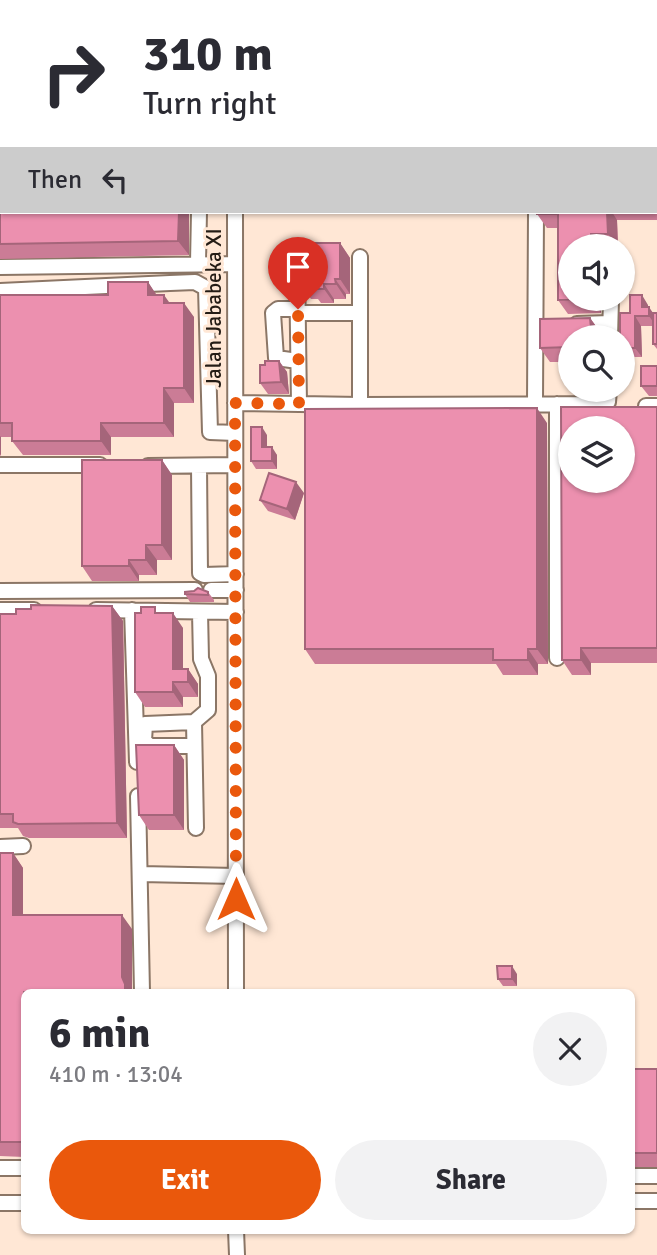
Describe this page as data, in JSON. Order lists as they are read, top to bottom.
{
  "streets": {
    "street": ["Jalan Jababeka XI"]
  },
  "page": {
    "turn": ["310 m", "Turn right"],
    "then": "Then",
    "heading": ["6 min", "410 m · 13:04"],
    "buttons": ["Exit", "Share"]
  }
}
